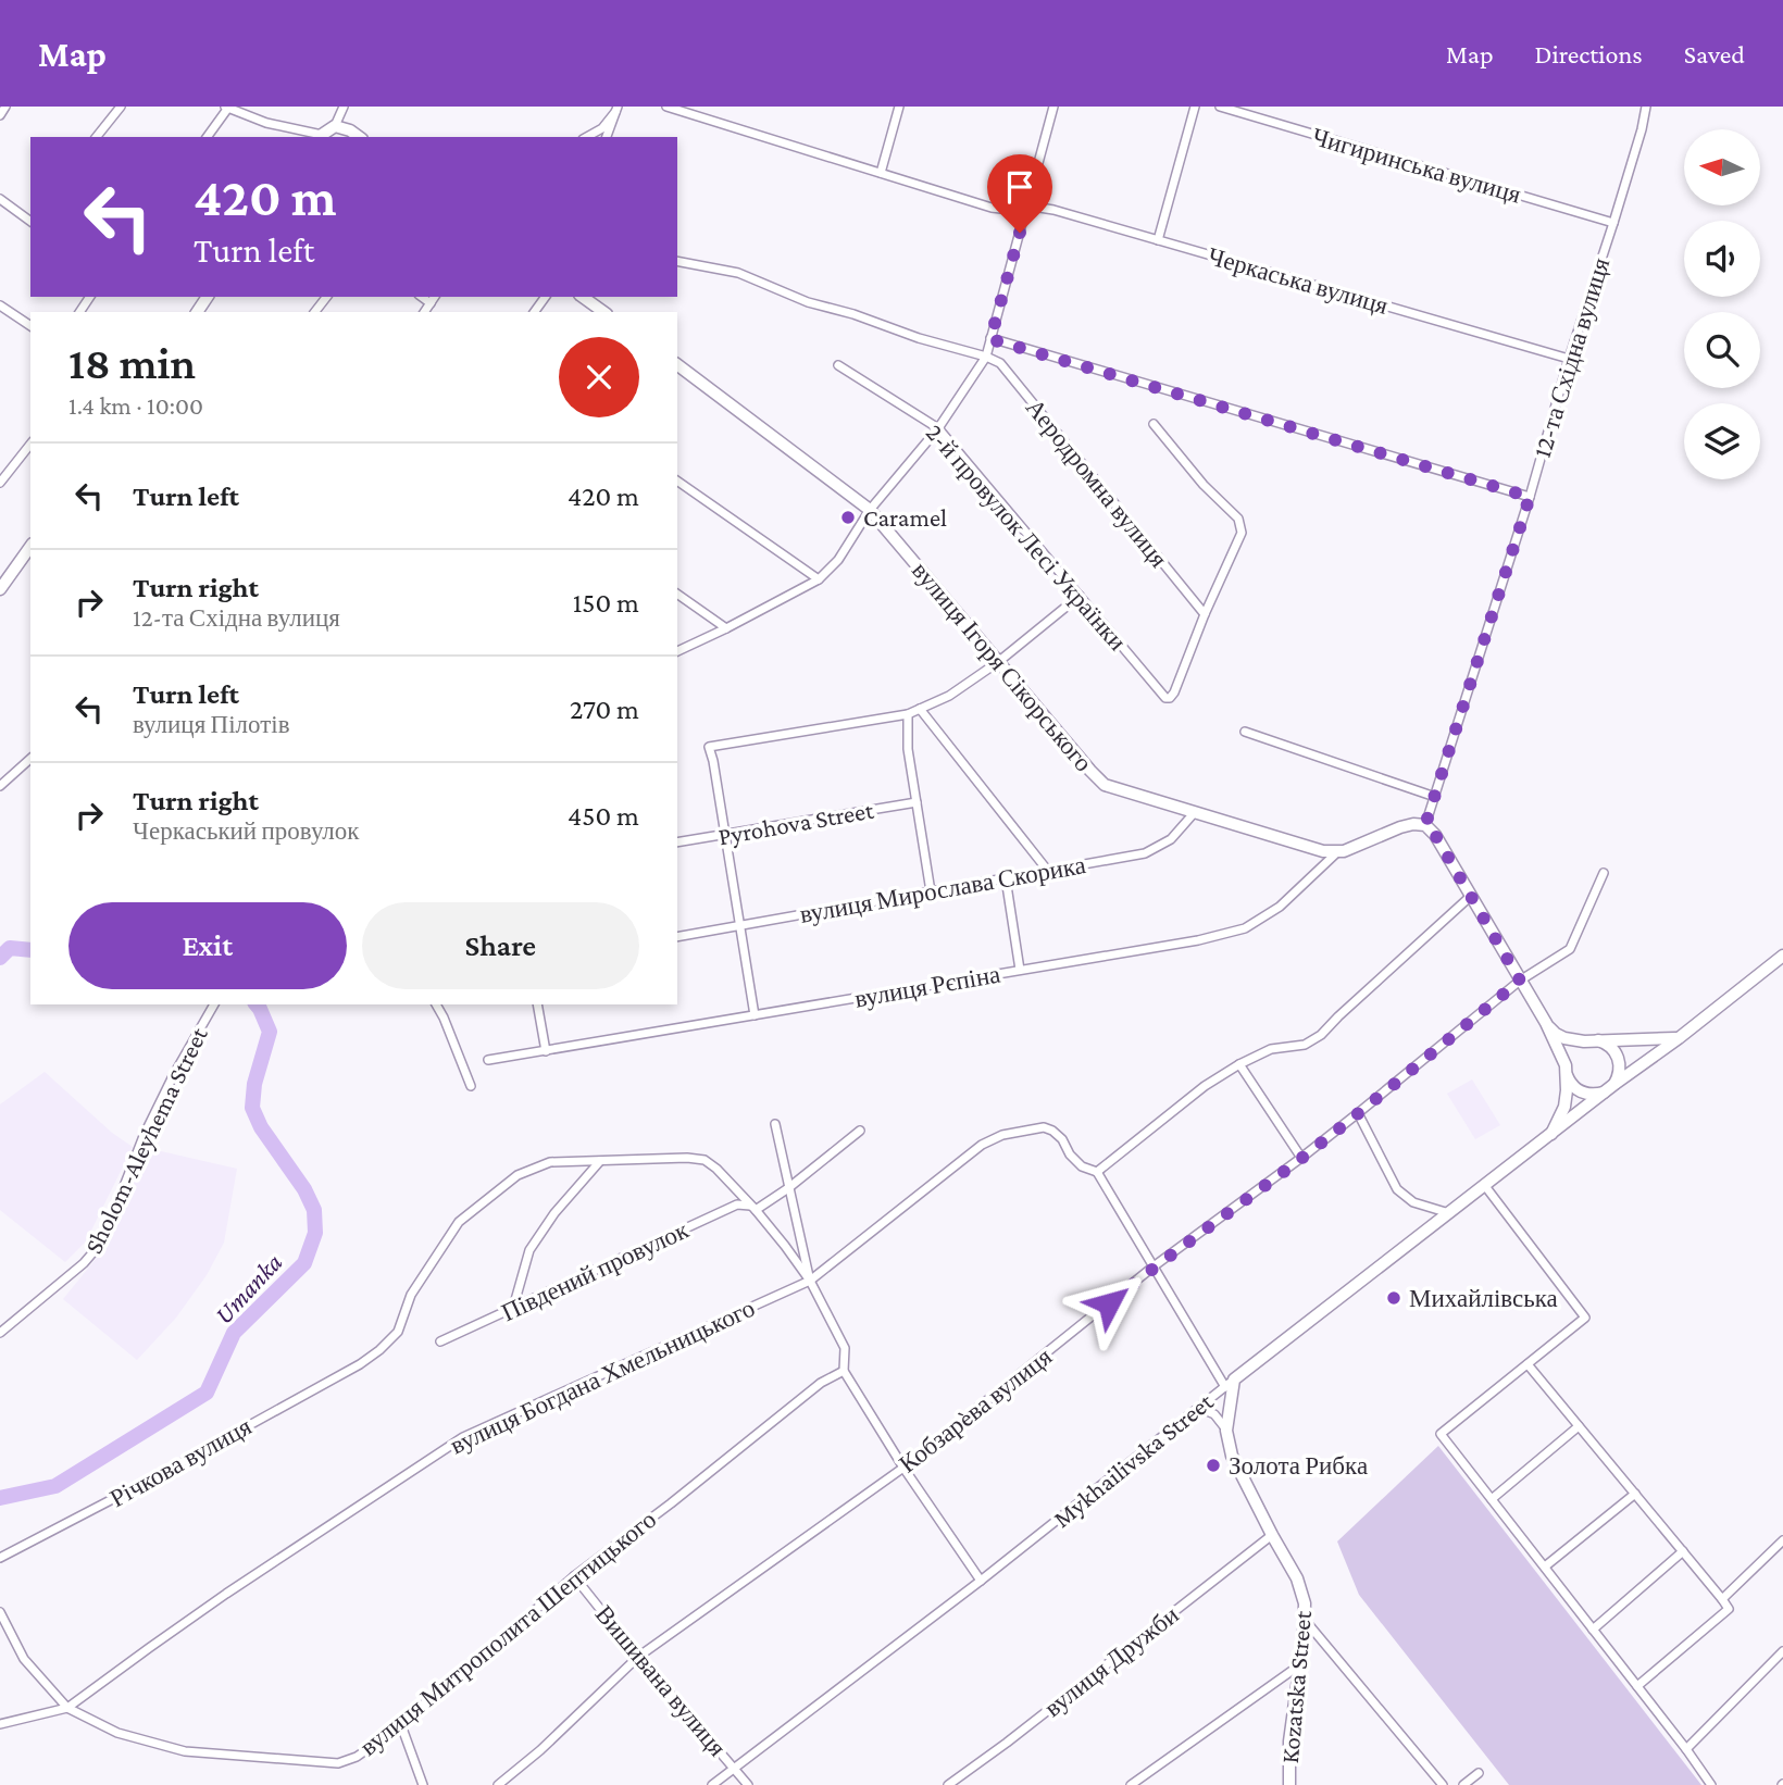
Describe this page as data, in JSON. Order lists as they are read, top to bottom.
{
  "streets": {
    "main road": ["вулиця Ігоря Сікорського", "Mykhailivska Street", "Kozatska Street"],
    "street": [
      "Чигиринська вулиця",
      "Черкаська вулиця",
      "12-та Східна вулиця",
      "Аеродромна вулиця",
      "2-й провулок Лесі Українки",
      "Pyrohova Street",
      "вулиця Мирослава Скорика",
      "вулиця Рєпіна",
      "Sholom-Aleyhema Street",
      "Південий провулок",
      "вулиця Богдана Хмельницького",
      "Кобзарèва вулиця",
      "Річкова вулиця",
      "вулиця Митрополита Шептицького",
      "вулиця Дружби",
      "Вишивана вулиця"
    ]
  },
  "crossings": [
    ["Чигиринська вулиця", "12-та Східна вулиця"],
    ["Черкаська вулиця", "12-та Східна вулиця"],
    ["12-та Східна вулиця", "вулиця Ігоря Сікорського"],
    ["Аеродромна вулиця", "2-й провулок Лесі Українки"],
    ["вулиця Ігоря Сікорського", "вулиця Мирослава Скорика"],
    ["вулиця Ігоря Сікорського", "вулиця Рєпіна"],
    ["Південий провулок", "Річкова вулиця"],
    ["вулиця Богдана Хмельницького", "Річкова вулиця"],
    ["вулиця Богдана Хмельницького", "вулиця Митрополита Шептицького"],
    ["Кобзарèва вулиця", "Вишивана вулиця"],
    ["Mykhailivska Street", "Вишивана вулиця"],
    ["Mykhailivska Street", "Kozatska Street"],
    ["вулиця Митрополита Шептицького", "Вишивана вулиця"],
    ["вулиця Дружби", "Kozatska Street"]
  ],
  "water": ["Umanka"],
  "places": ["Caramel", "Михайлівська", "Золота Рибка"],
  "north": "left",
  "page": {
    "header": "Map",
    "nav": ["Map", "Directions", "Saved"],
    "turn": ["420 m", "Turn left"],
    "heading": ["18 min", "1.4 km · 10:00"],
    "list": [
      {
        "name": "Turn left",
        "value": "420 m"
      },
      {
        "name": "Turn right",
        "note": "12-та Східна вулиця",
        "value": "150 m"
      },
      {
        "name": "Turn left",
        "note": "вулиця Пілотів",
        "value": "270 m"
      },
      {
        "name": "Turn right",
        "note": "Черкаський провулок",
        "value": "450 m"
      }
    ],
    "buttons": ["Exit", "Share"]
  }
}
